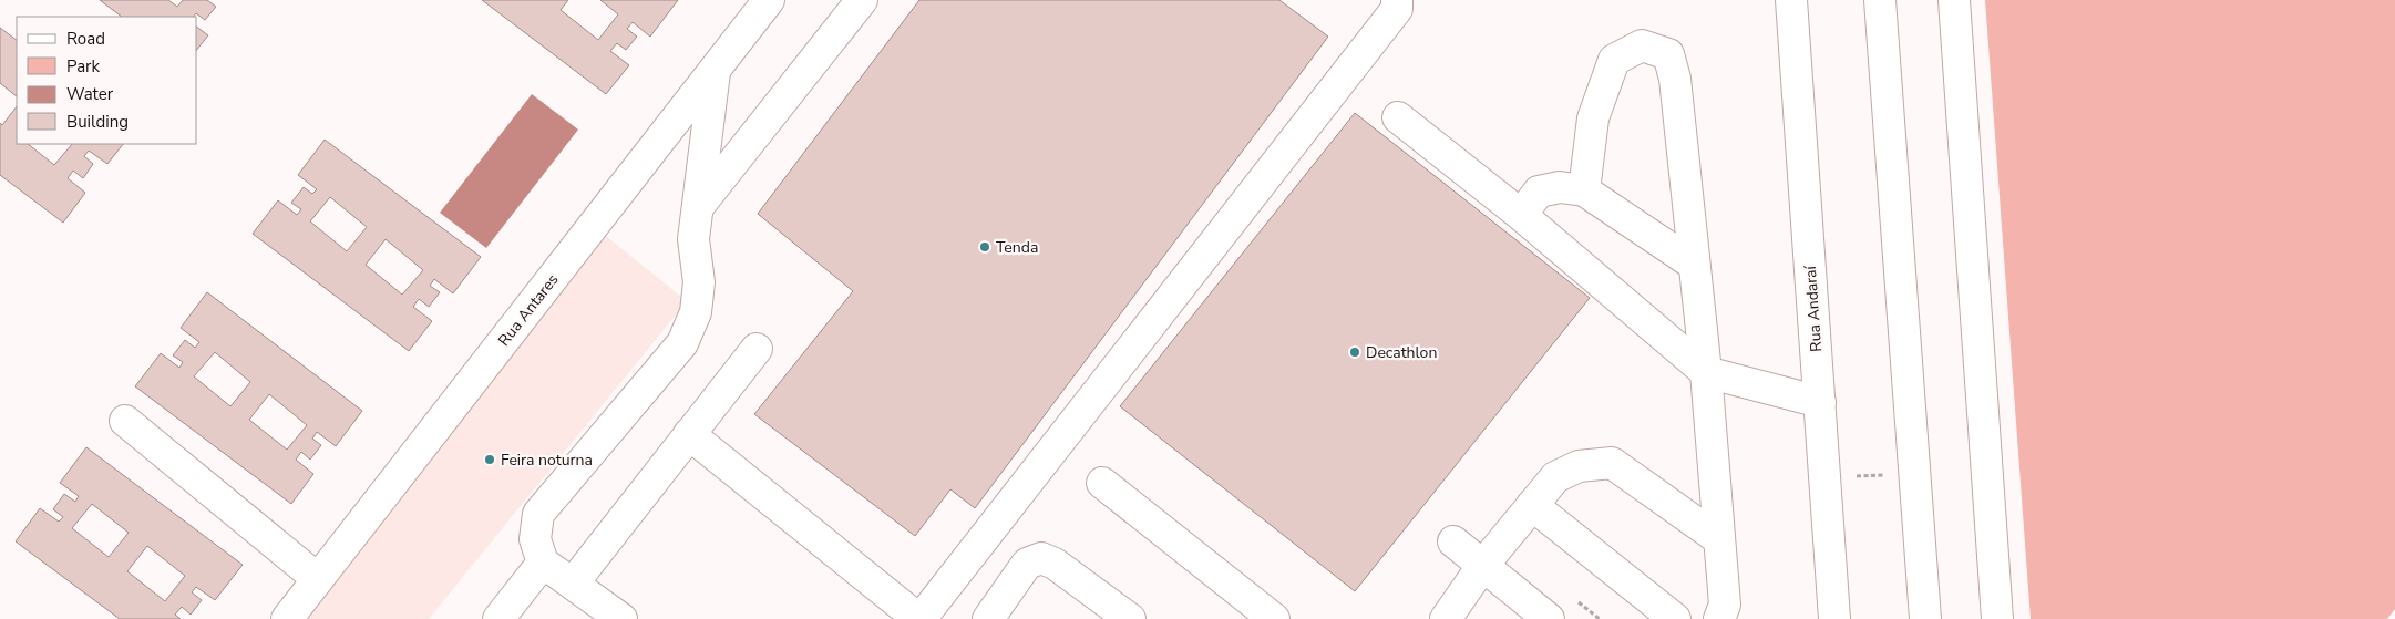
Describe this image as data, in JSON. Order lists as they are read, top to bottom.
{
  "streets": {
    "street": ["Rua Andaraí", "Rua Antares"]
  },
  "places": ["Tenda", "Decathlon", "Feira noturna"],
  "legend": [
    "Road",
    "Park",
    "Water",
    "Building"
  ]
}
